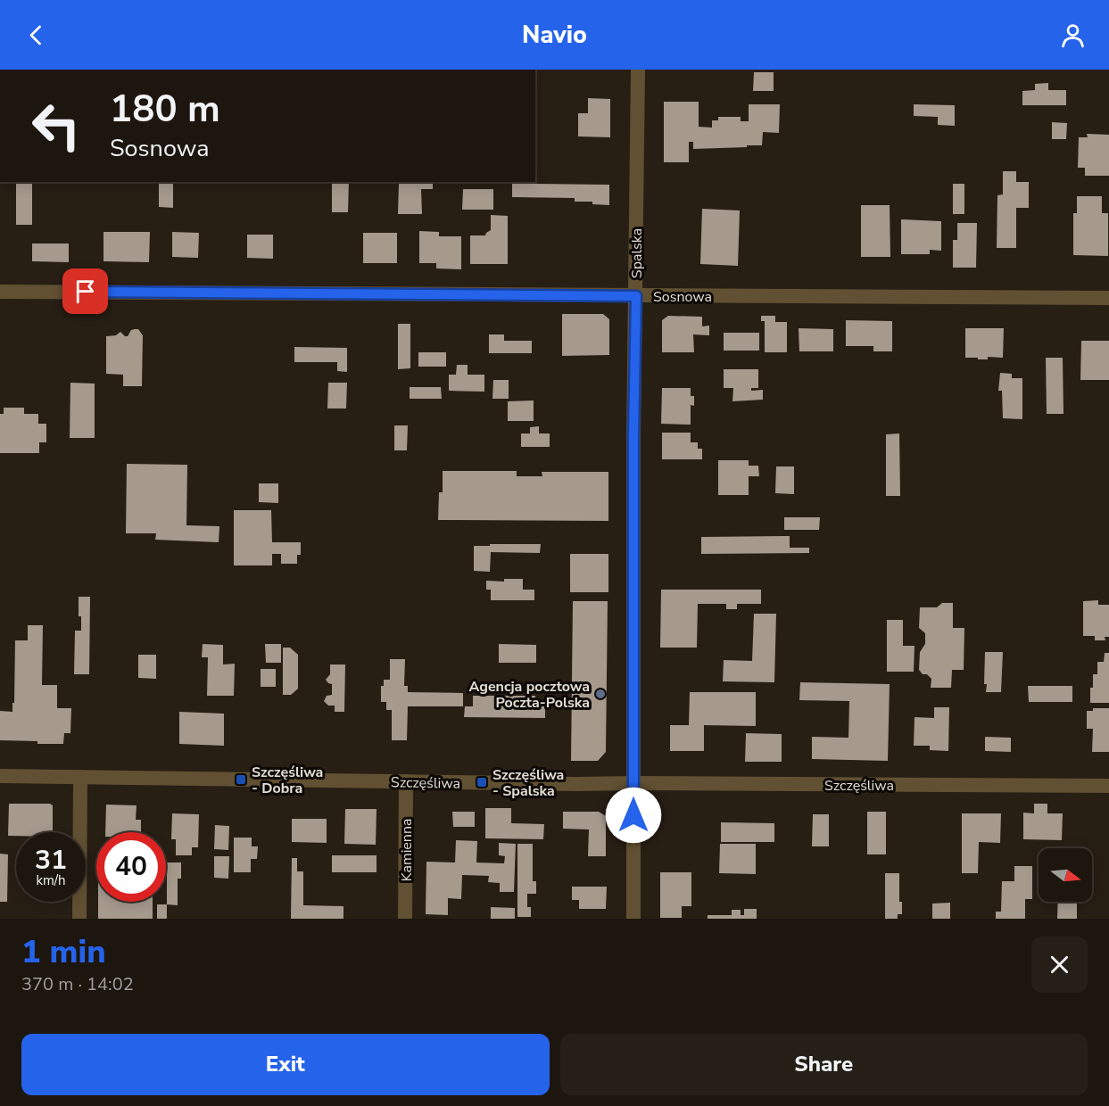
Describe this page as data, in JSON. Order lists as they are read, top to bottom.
{
  "streets": {
    "street": [
      "Spalska",
      "Sosnowa",
      "Szczęśliwa",
      "Kamienna"
    ]
  },
  "crossings": [
    ["Spalska", "Sosnowa"],
    ["Spalska", "Szczęśliwa"],
    ["Szczęśliwa", "Kamienna"]
  ],
  "places": {
    "other": ["Agencja pocztowa Poczta-Polska"],
    "transit": ["Szczęśliwa - Dobra", "Szczęśliwa - Spalska"]
  },
  "north": "right",
  "page": {
    "header": "Navio",
    "turn": ["180 m", "Sosnowa"],
    "speed": "31 km/h",
    "limit": "40",
    "heading": ["1 min", "370 m · 14:02"],
    "buttons": ["Exit", "Share"]
  }
}
